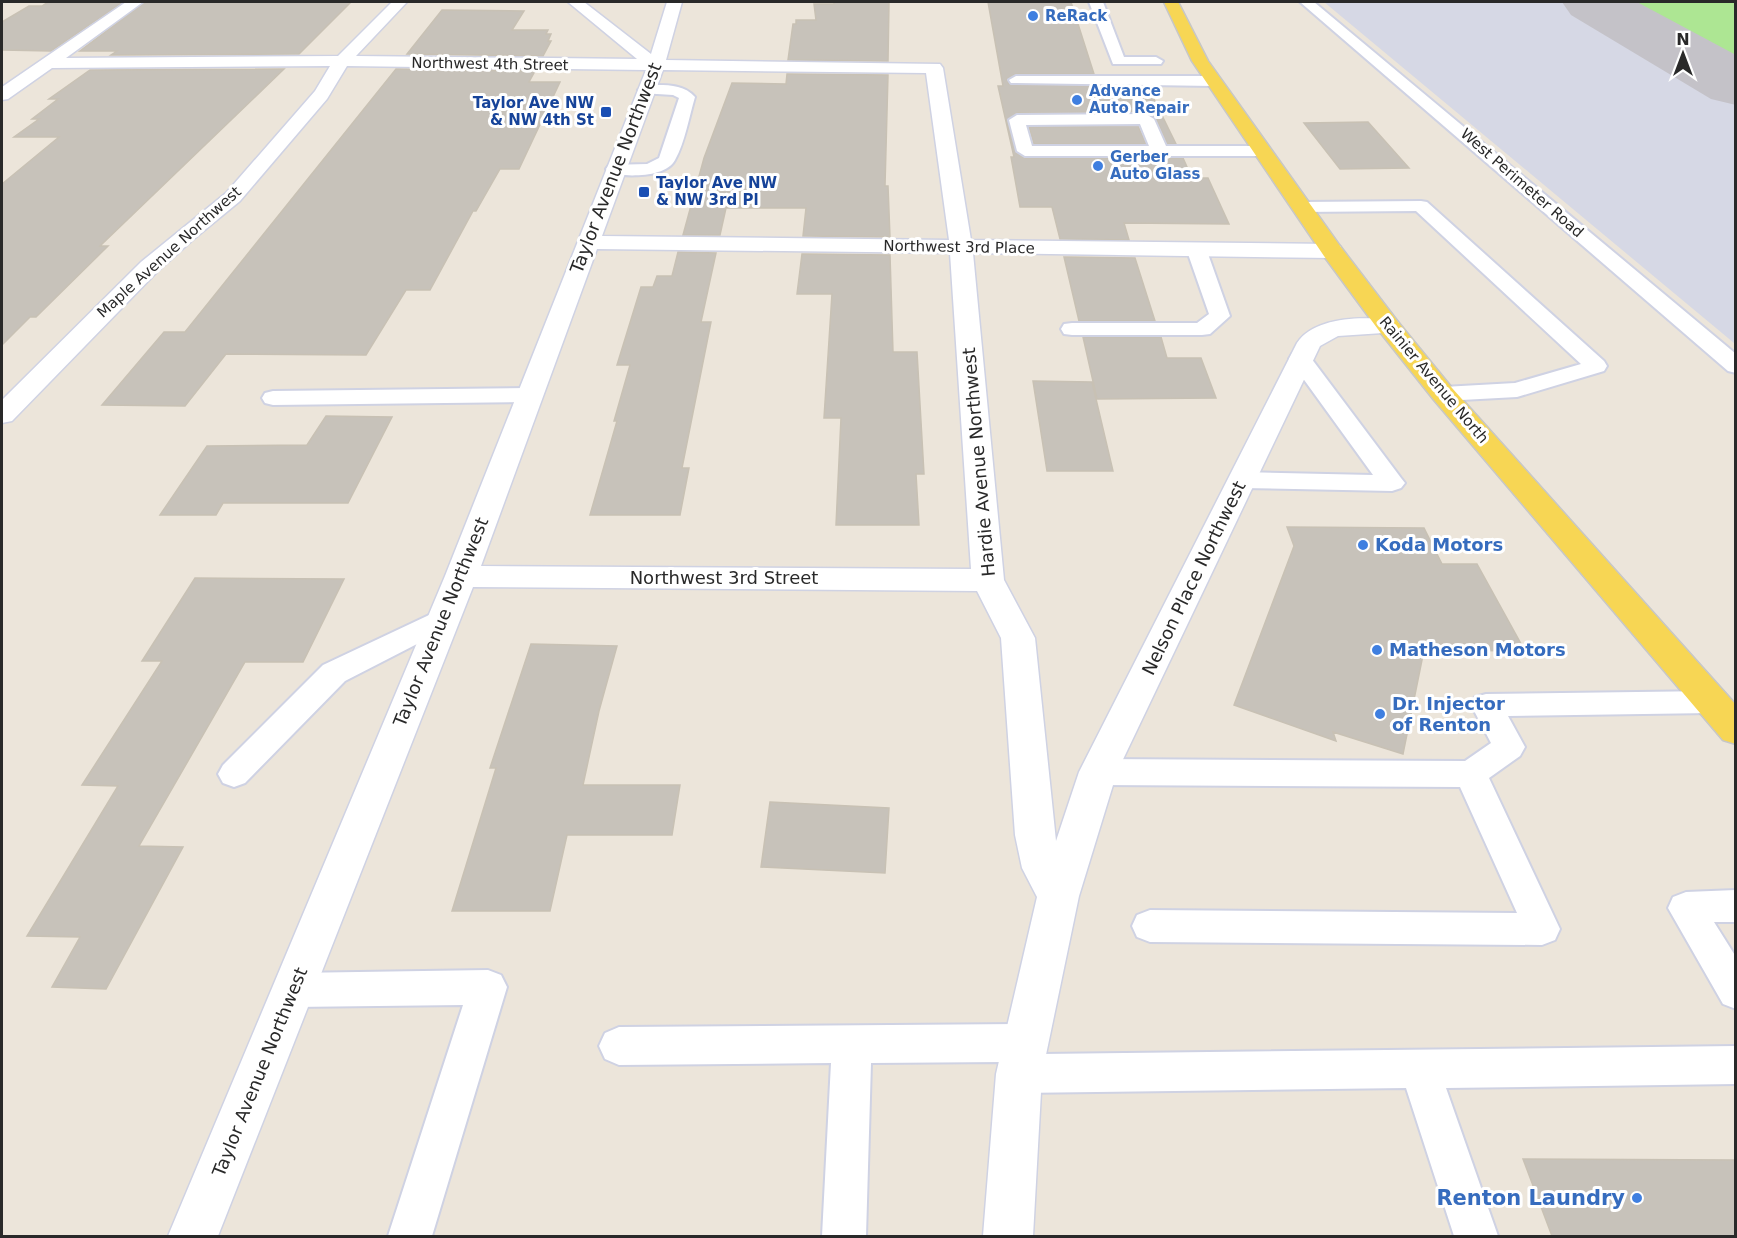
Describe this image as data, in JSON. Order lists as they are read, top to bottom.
{
  "streets": {
    "main road": ["Rainier Avenue North"],
    "street": [
      "Northwest 4th Street",
      "Taylor Avenue Northwest",
      "Northwest 3rd Place",
      "Maple Avenue Northwest",
      "Hardie Avenue Northwest",
      "Northwest 3rd Street",
      "Nelson Place Northwest"
    ],
    "lane": ["West Perimeter Road"]
  },
  "crossings": [
    ["Northwest 4th Street", "Taylor Avenue Northwest"],
    ["Northwest 4th Street", "Maple Avenue Northwest"],
    ["Northwest 4th Street", "Hardie Avenue Northwest"],
    ["Taylor Avenue Northwest", "Northwest 3rd Place"],
    ["Taylor Avenue Northwest", "Northwest 3rd Street"],
    ["Northwest 3rd Place", "Rainier Avenue North"],
    ["Northwest 3rd Place", "Hardie Avenue Northwest"],
    ["Rainier Avenue North", "Nelson Place Northwest"],
    ["Hardie Avenue Northwest", "Northwest 3rd Street"],
    ["Hardie Avenue Northwest", "Nelson Place Northwest"]
  ],
  "places": {
    "other": [
      "ReRack",
      "Advance Auto Repair",
      "Gerber Auto Glass",
      "Koda Motors",
      "Matheson Motors",
      "Dr. Injector of Renton",
      "Renton Laundry"
    ],
    "transit": ["Taylor Ave NW & NW 4th St", "Taylor Ave NW & NW 3rd Pl"]
  },
  "north": "top"
}
